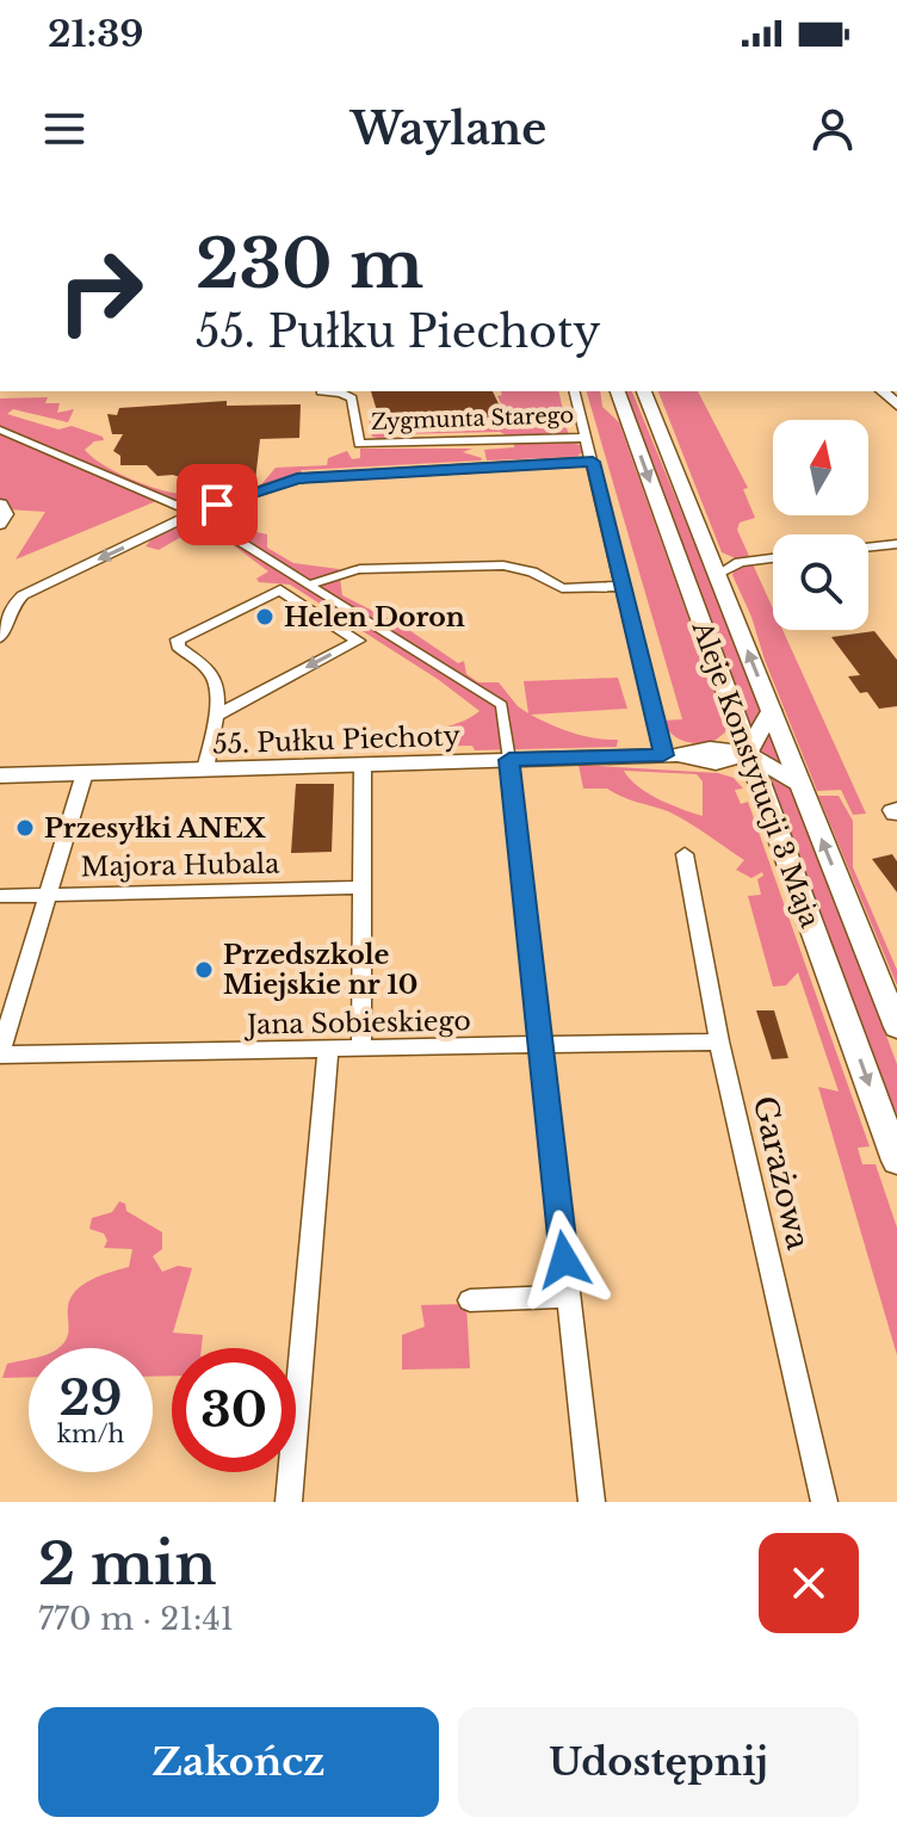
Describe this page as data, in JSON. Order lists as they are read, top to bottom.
{
  "streets": {
    "main road": ["Aleje Konstytucji 3 Maja"],
    "street": [
      "Zygmunta Starego",
      "55. Pułku Piechoty",
      "Majora Hubala",
      "Jana Sobieskiego",
      "Garażowa"
    ]
  },
  "crossings": [
    ["Zygmunta Starego", "55. Pułku Piechoty"],
    ["55. Pułku Piechoty", "Aleje Konstytucji 3 Maja"],
    ["Jana Sobieskiego", "Garażowa"]
  ],
  "places": ["Helen Doron", "Przesyłki ANEX", "Przedszkole Miejskie nr 10"],
  "north": "top",
  "page": {
    "status": "21:39",
    "header": "Waylane",
    "turn": ["230 m", "55. Pułku Piechoty"],
    "speed": "29 km/h",
    "limit": "30",
    "heading": ["2 min", "770 m · 21:41"],
    "buttons": ["Zakończ", "Udostępnij"]
  }
}
